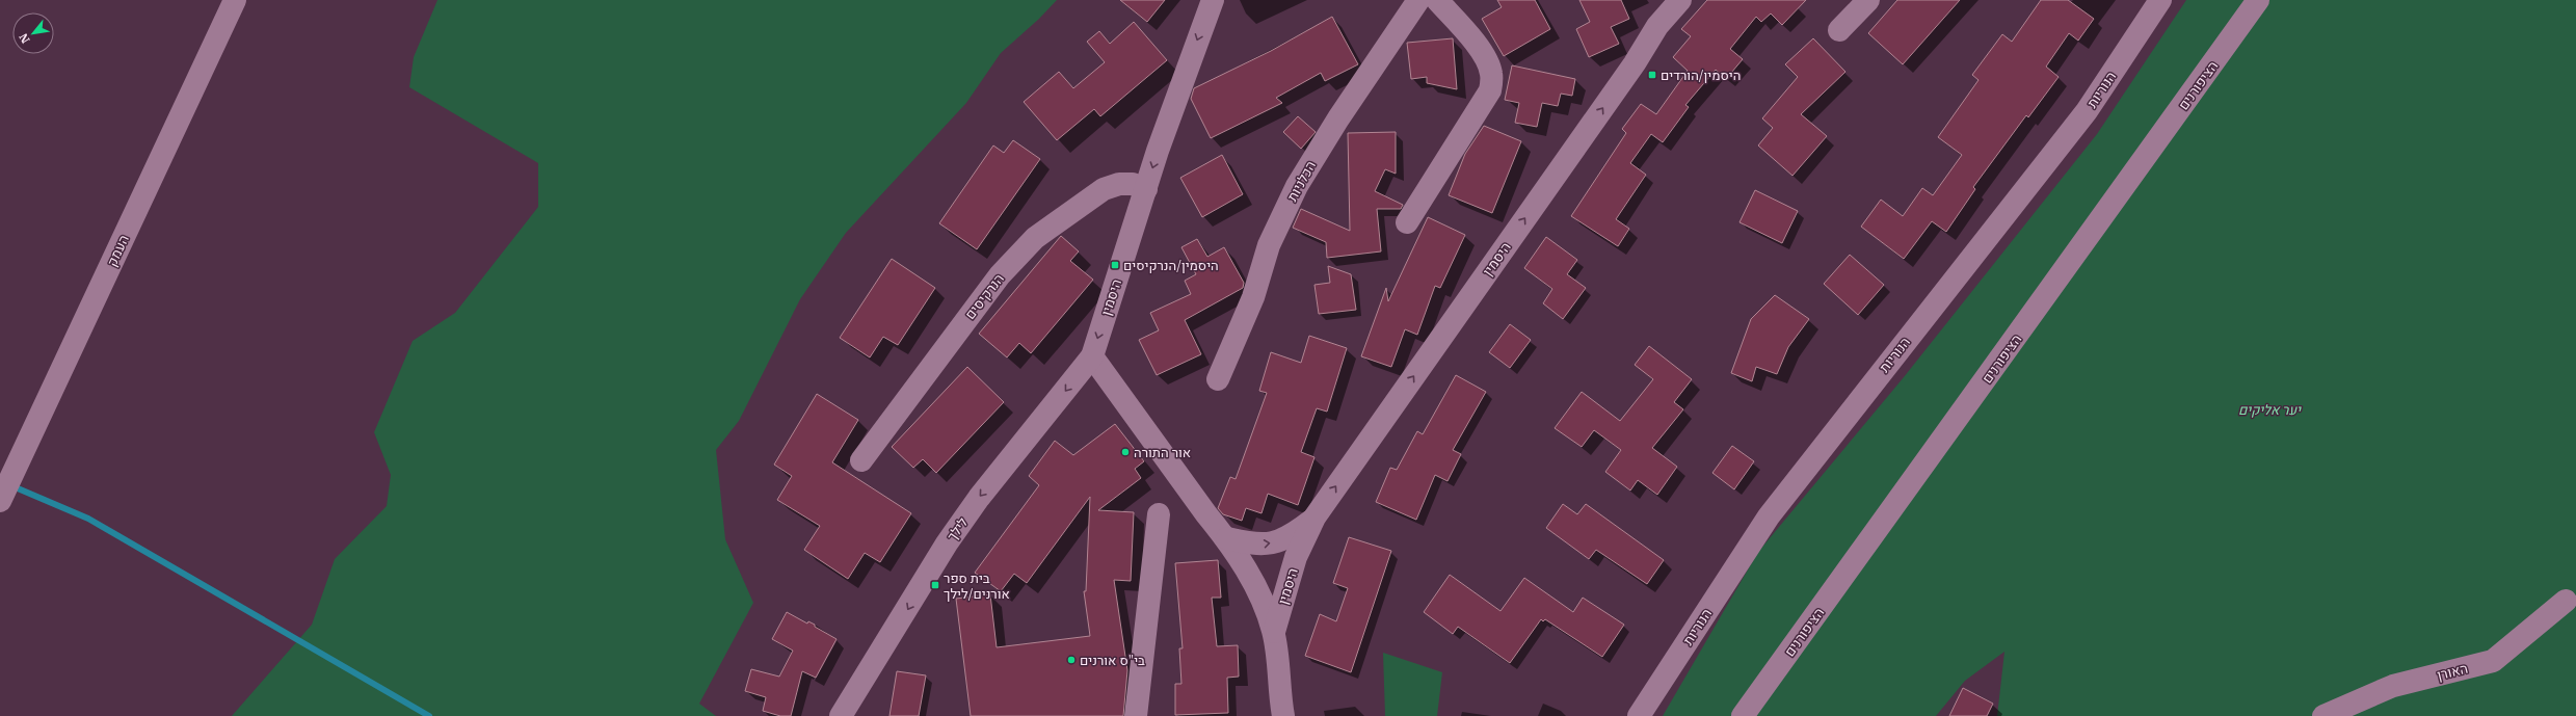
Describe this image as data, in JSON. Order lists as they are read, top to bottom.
{
  "streets": {
    "street": [
      "הציפורנים",
      "הנוריות",
      "הכלניות",
      "העמק",
      "היסמין",
      "הנרקיסים",
      "לילך",
      "האורן"
    ]
  },
  "crossings": [
    ["היסמין", "הנרקיסים"],
    ["היסמין", "לילך"]
  ],
  "one_way": ["לילך"],
  "parks": ["יער אליקים"],
  "places": {
    "transit": ["היסמין/הורדים", "היסמין/הנרקיסים", "בית ספר אורנים/לילך"],
    "other": ["אור התורה", "בי\"ס אורנים"]
  },
  "north": "bottom left"
}
